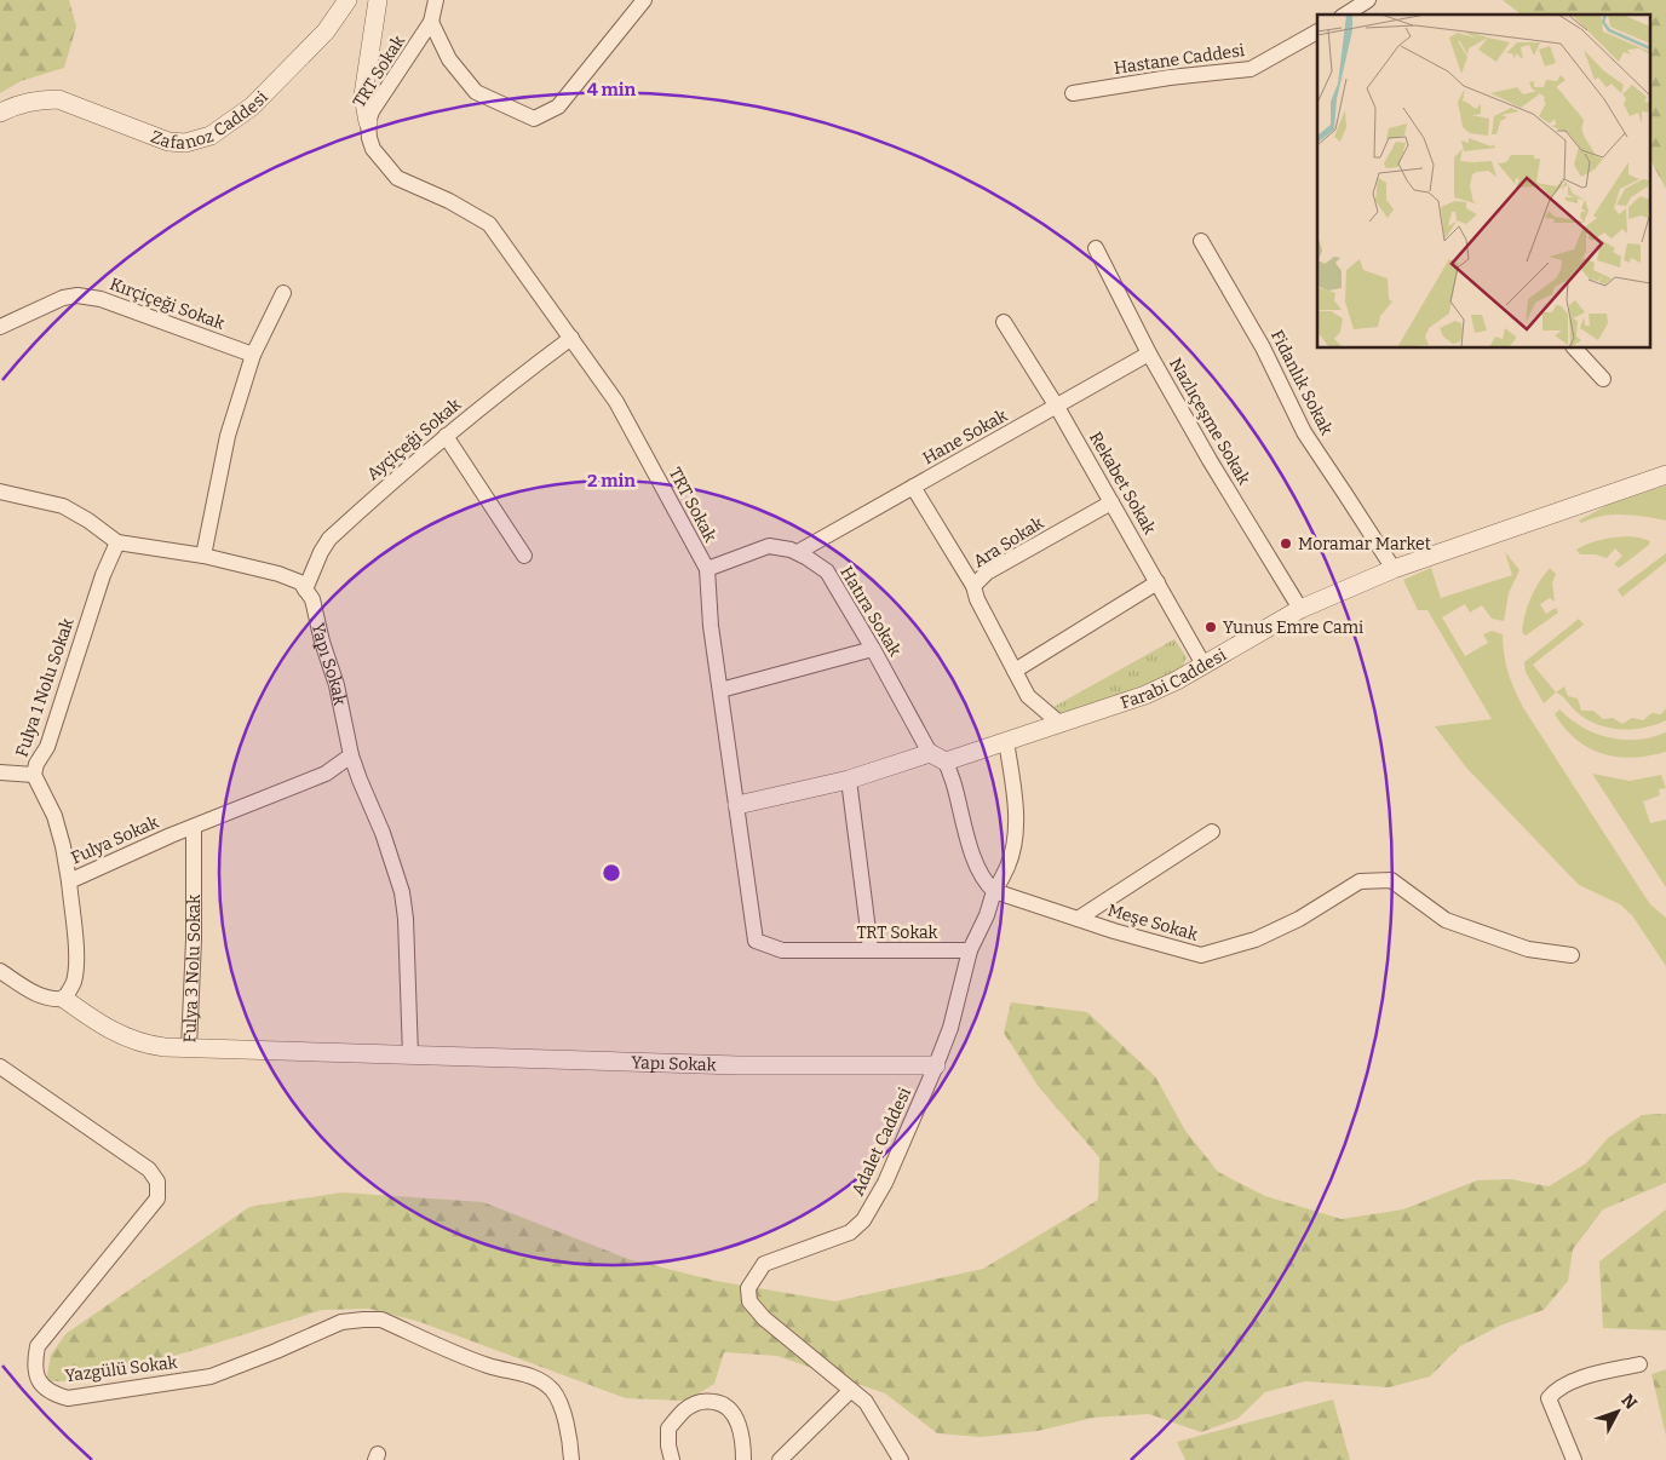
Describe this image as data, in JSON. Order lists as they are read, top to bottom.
{
  "streets": {
    "street": [
      "Hastane Caddesi",
      "TRT Sokak",
      "Zafanoz Caddesi",
      "Kırçiçeği Sokak",
      "Fidanlık Sokak",
      "Nazlıçeşme Sokak",
      "Hane Sokak",
      "Ayçiçeği Sokak",
      "Rekabet Sokak",
      "Ara Sokak",
      "Hatıra Sokak",
      "Yapı Sokak",
      "Farabi Caddesi",
      "Fulya 1 Nolu Sokak",
      "Fulya Sokak",
      "Meşe Sokak",
      "Fulya 3 Nolu Sokak",
      "Adalet Caddesi",
      "Yazgülü Sokak"
    ]
  },
  "crossings": [
    ["TRT Sokak", "Ayçiçeği Sokak"],
    ["TRT Sokak", "Hatıra Sokak"],
    ["TRT Sokak", "Farabi Caddesi"],
    ["TRT Sokak", "Adalet Caddesi"],
    ["Fidanlık Sokak", "Farabi Caddesi"],
    ["Nazlıçeşme Sokak", "Hane Sokak"],
    ["Nazlıçeşme Sokak", "Farabi Caddesi"],
    ["Hane Sokak", "Rekabet Sokak"],
    ["Hane Sokak", "Hatıra Sokak"],
    ["Ayçiçeği Sokak", "Yapı Sokak"],
    ["Rekabet Sokak", "Ara Sokak"],
    ["Rekabet Sokak", "Farabi Caddesi"],
    ["Ara Sokak", "Farabi Caddesi"],
    ["Hatıra Sokak", "Farabi Caddesi"],
    ["Yapı Sokak", "Fulya Sokak"],
    ["Yapı Sokak", "Fulya 3 Nolu Sokak"],
    ["Yapı Sokak", "Adalet Caddesi"],
    ["Fulya 1 Nolu Sokak", "Fulya Sokak"],
    ["Fulya Sokak", "Fulya 3 Nolu Sokak"],
    ["Meşe Sokak", "Adalet Caddesi"]
  ],
  "places": ["Moramar Market", "Yunus Emre Cami"],
  "north": "top right",
  "rings": ["4 min", "2 min"]
}
